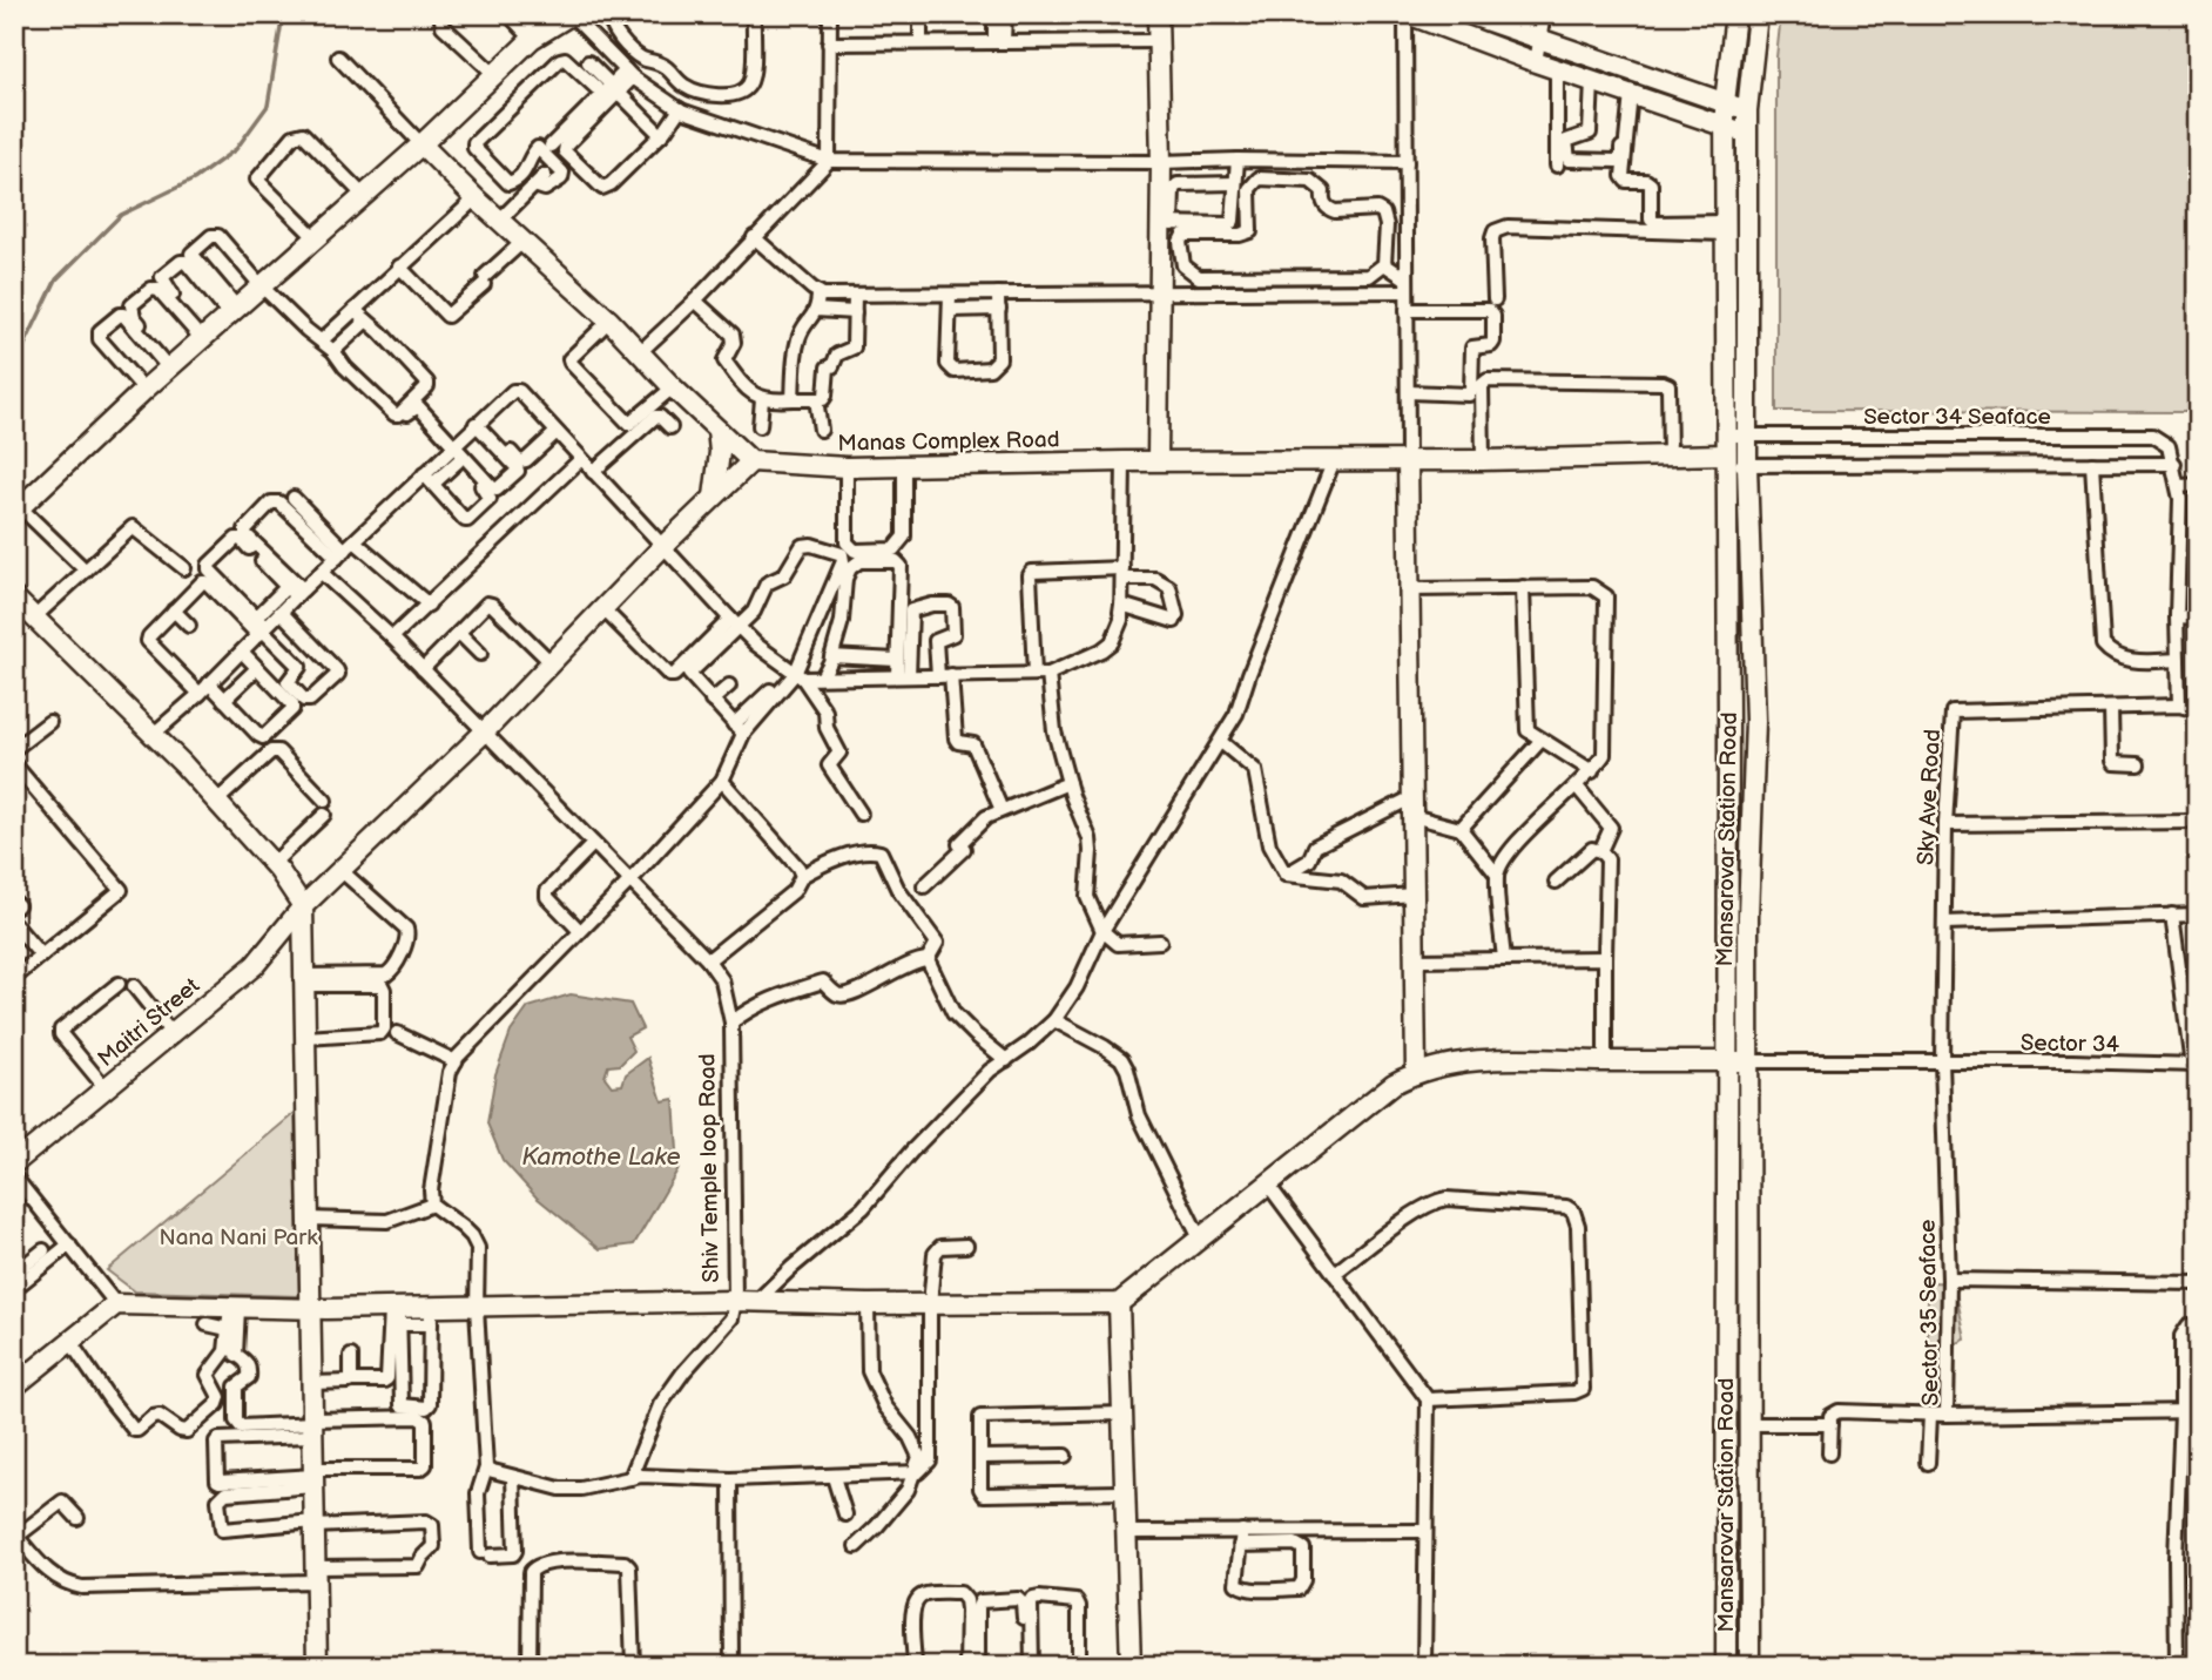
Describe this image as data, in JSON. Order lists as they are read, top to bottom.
{
  "streets": {
    "street": [
      "Sector 34 Seaface",
      "Manas Complex Road",
      "Sky Ave Road",
      "Mansarovar Station Road",
      "Maitri Street",
      "Sector 34",
      "Shiv Temple loop Road",
      "Sector 35 Seaface"
    ]
  },
  "crossings": [
    ["Sector 34 Seaface", "Manas Complex Road"],
    ["Sector 34 Seaface", "Mansarovar Station Road"],
    ["Manas Complex Road", "Mansarovar Station Road"],
    ["Manas Complex Road", "Maitri Street"],
    ["Sky Ave Road", "Sector 34"],
    ["Sky Ave Road", "Sector 35 Seaface"],
    ["Mansarovar Station Road", "Sector 34"],
    ["Maitri Street", "Shiv Temple loop Road"],
    ["Sector 34", "Sector 35 Seaface"]
  ],
  "water": ["Kamothe Lake"],
  "parks": ["Nana Nani Park"]
}
